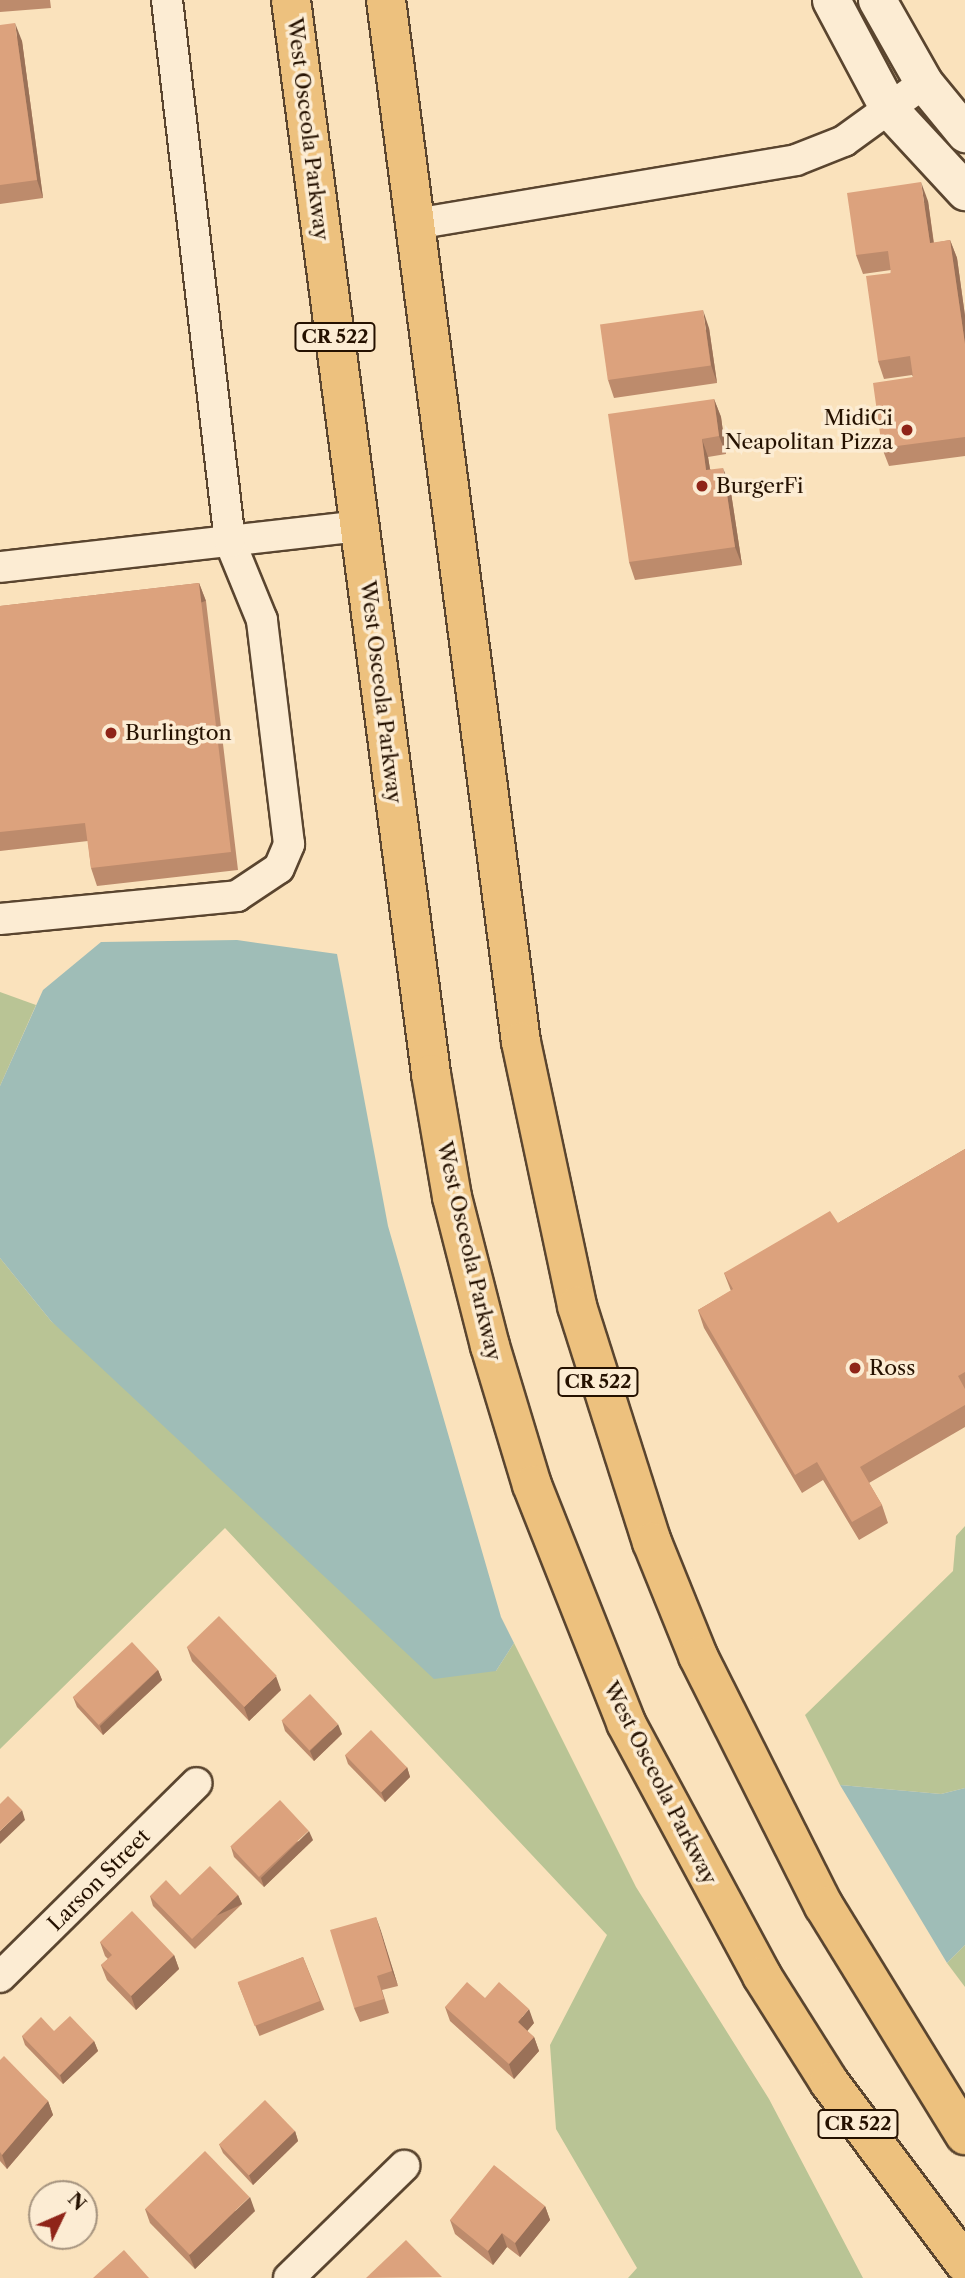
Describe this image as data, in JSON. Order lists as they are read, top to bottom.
{
  "streets": {
    "main road": ["West Osceola Parkway", "CR 522"],
    "street": ["Larson Street"]
  },
  "places": [
    "MidiCi Neapolitan Pizza",
    "BurgerFi",
    "Burlington",
    "Ross"
  ],
  "north": "top right"
}
